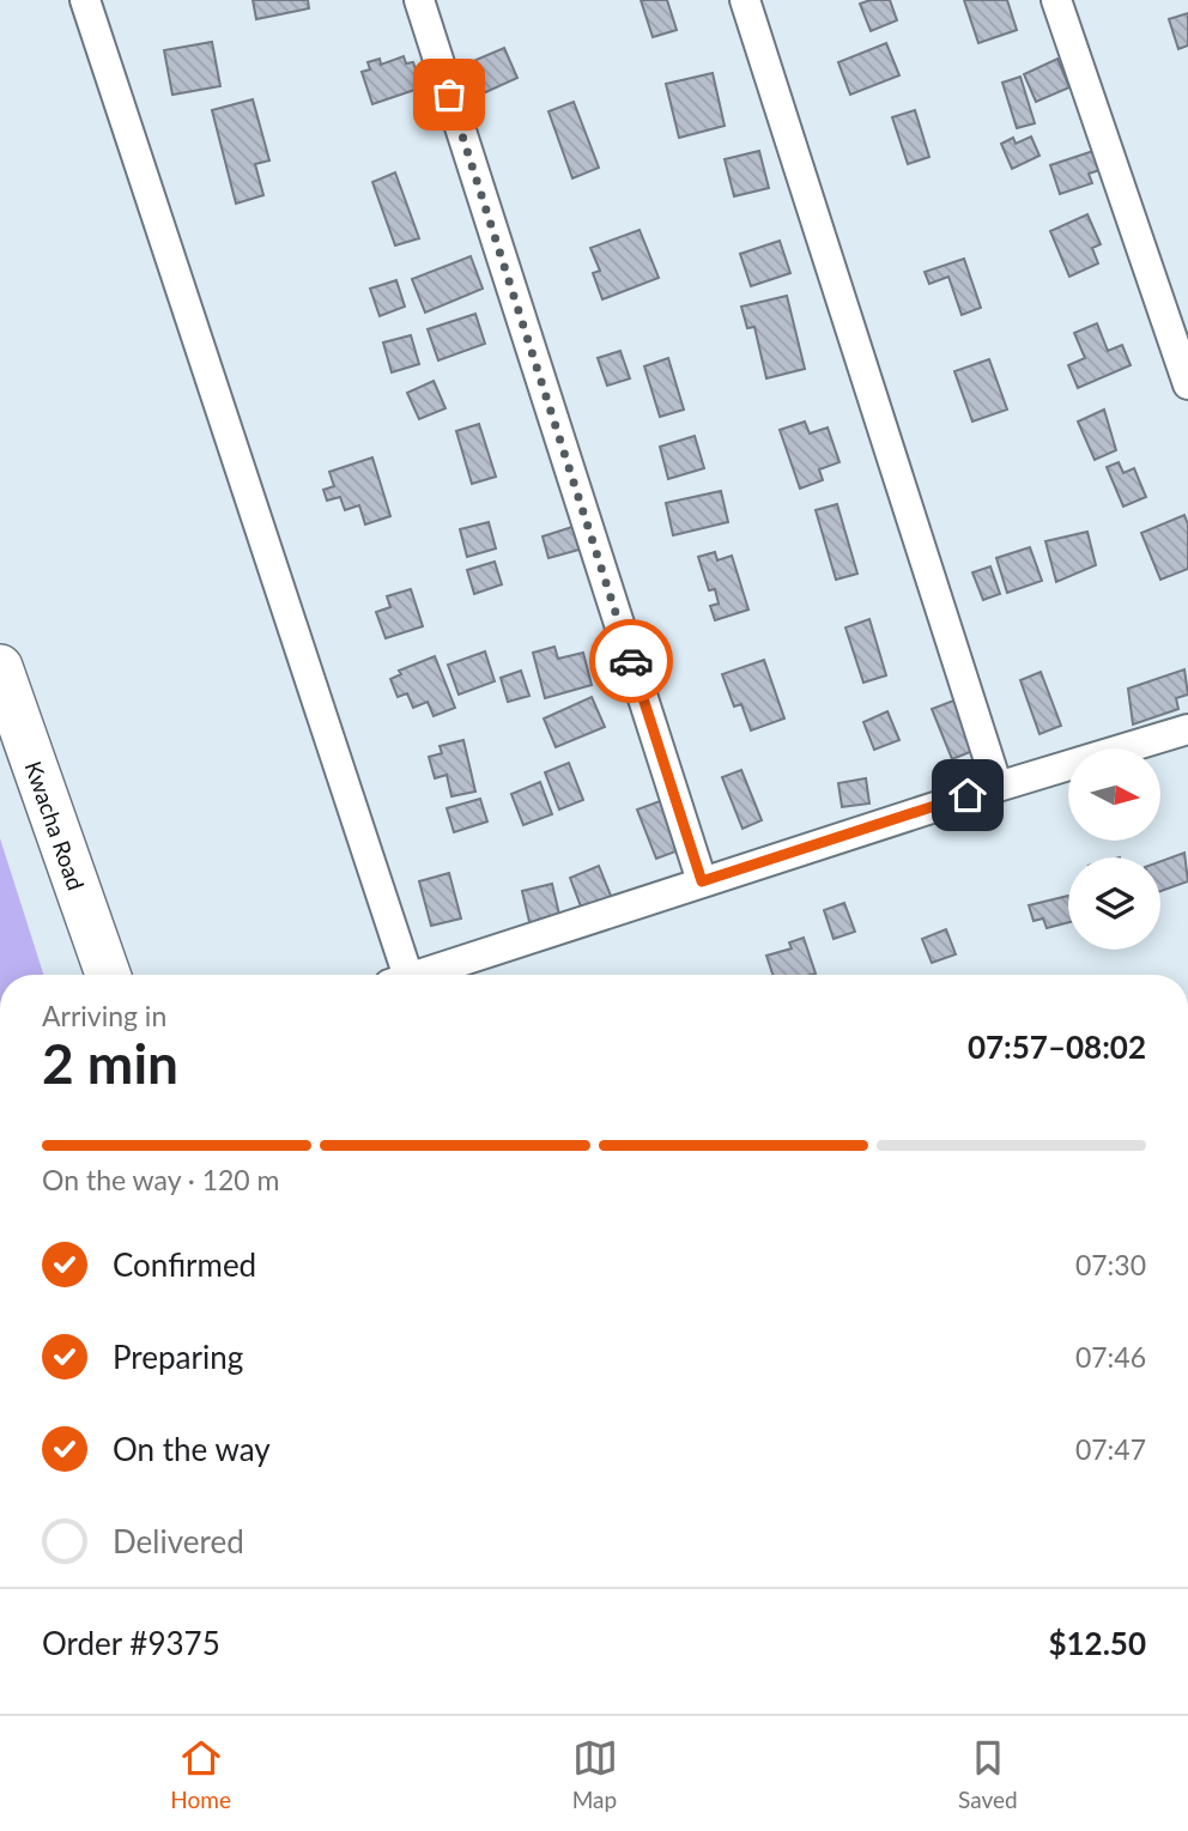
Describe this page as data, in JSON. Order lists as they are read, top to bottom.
{
  "streets": {
    "main road": ["Kwacha Road"]
  },
  "north": "right",
  "page": {
    "heading": ["2 min", "Arriving in", "07:57–08:02"],
    "panel": ["Order #9375", "$12.50"],
    "bar": "On the way · 120 m",
    "list": [
      ["Confirmed", "07:30"],
      ["Preparing", "07:46"],
      ["On the way", "07:47"],
      "Delivered"
    ],
    "tabs": ["Home", "Map", "Saved"]
  }
}
